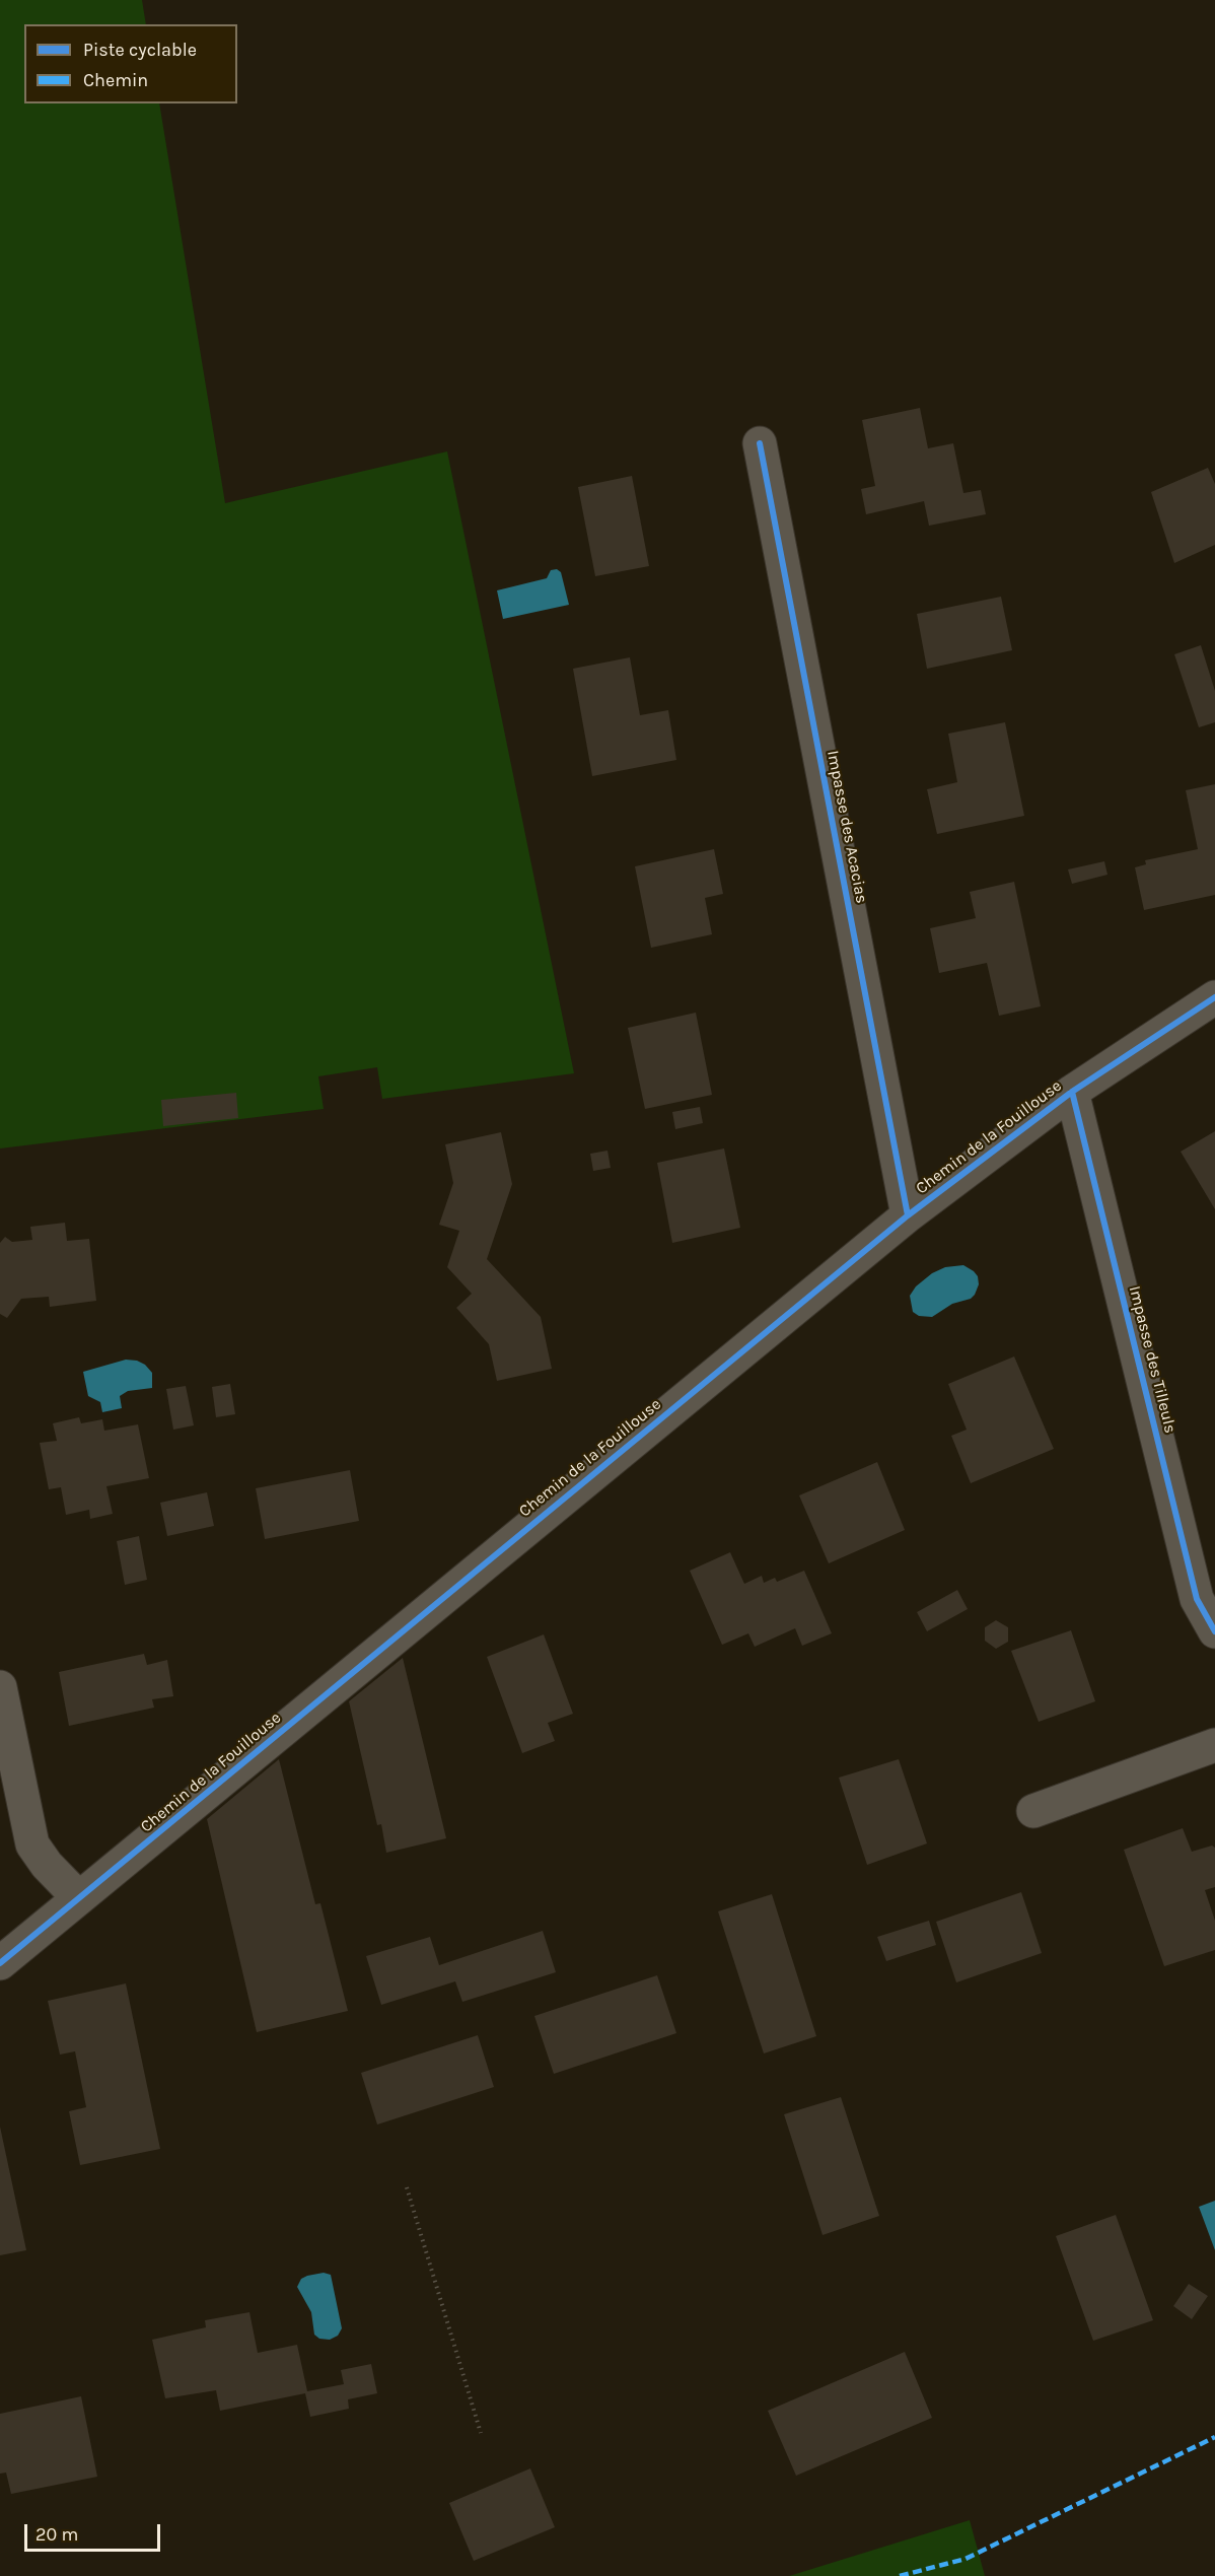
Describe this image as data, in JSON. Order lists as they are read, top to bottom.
{
  "streets": {
    "street": ["Impasse des Acacias", "Chemin de la Fouillouse", "Impasse des Tilleuls"]
  },
  "crossings": [
    ["Impasse des Acacias", "Chemin de la Fouillouse"],
    ["Chemin de la Fouillouse", "Impasse des Tilleuls"]
  ],
  "legend": ["Piste cyclable", "Chemin"],
  "scale_bar": "20 m"
}
